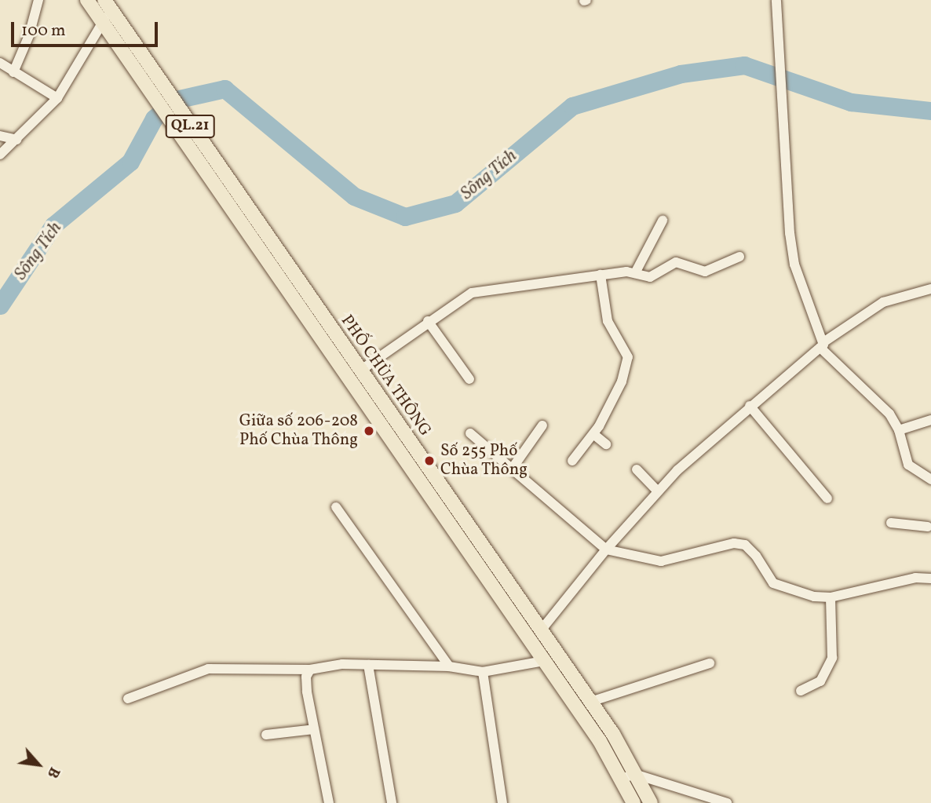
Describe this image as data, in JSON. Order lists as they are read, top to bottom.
{
  "streets": {
    "highway": ["QL.21", "PHỐ CHÙA THÔNG"]
  },
  "water": ["Sông Tích"],
  "places": ["Giữa số 206-208 Phố Chùa Thông", "Số 255 Phố Chùa Thông"],
  "scale_bar": "100 m",
  "north": "bottom right"
}
